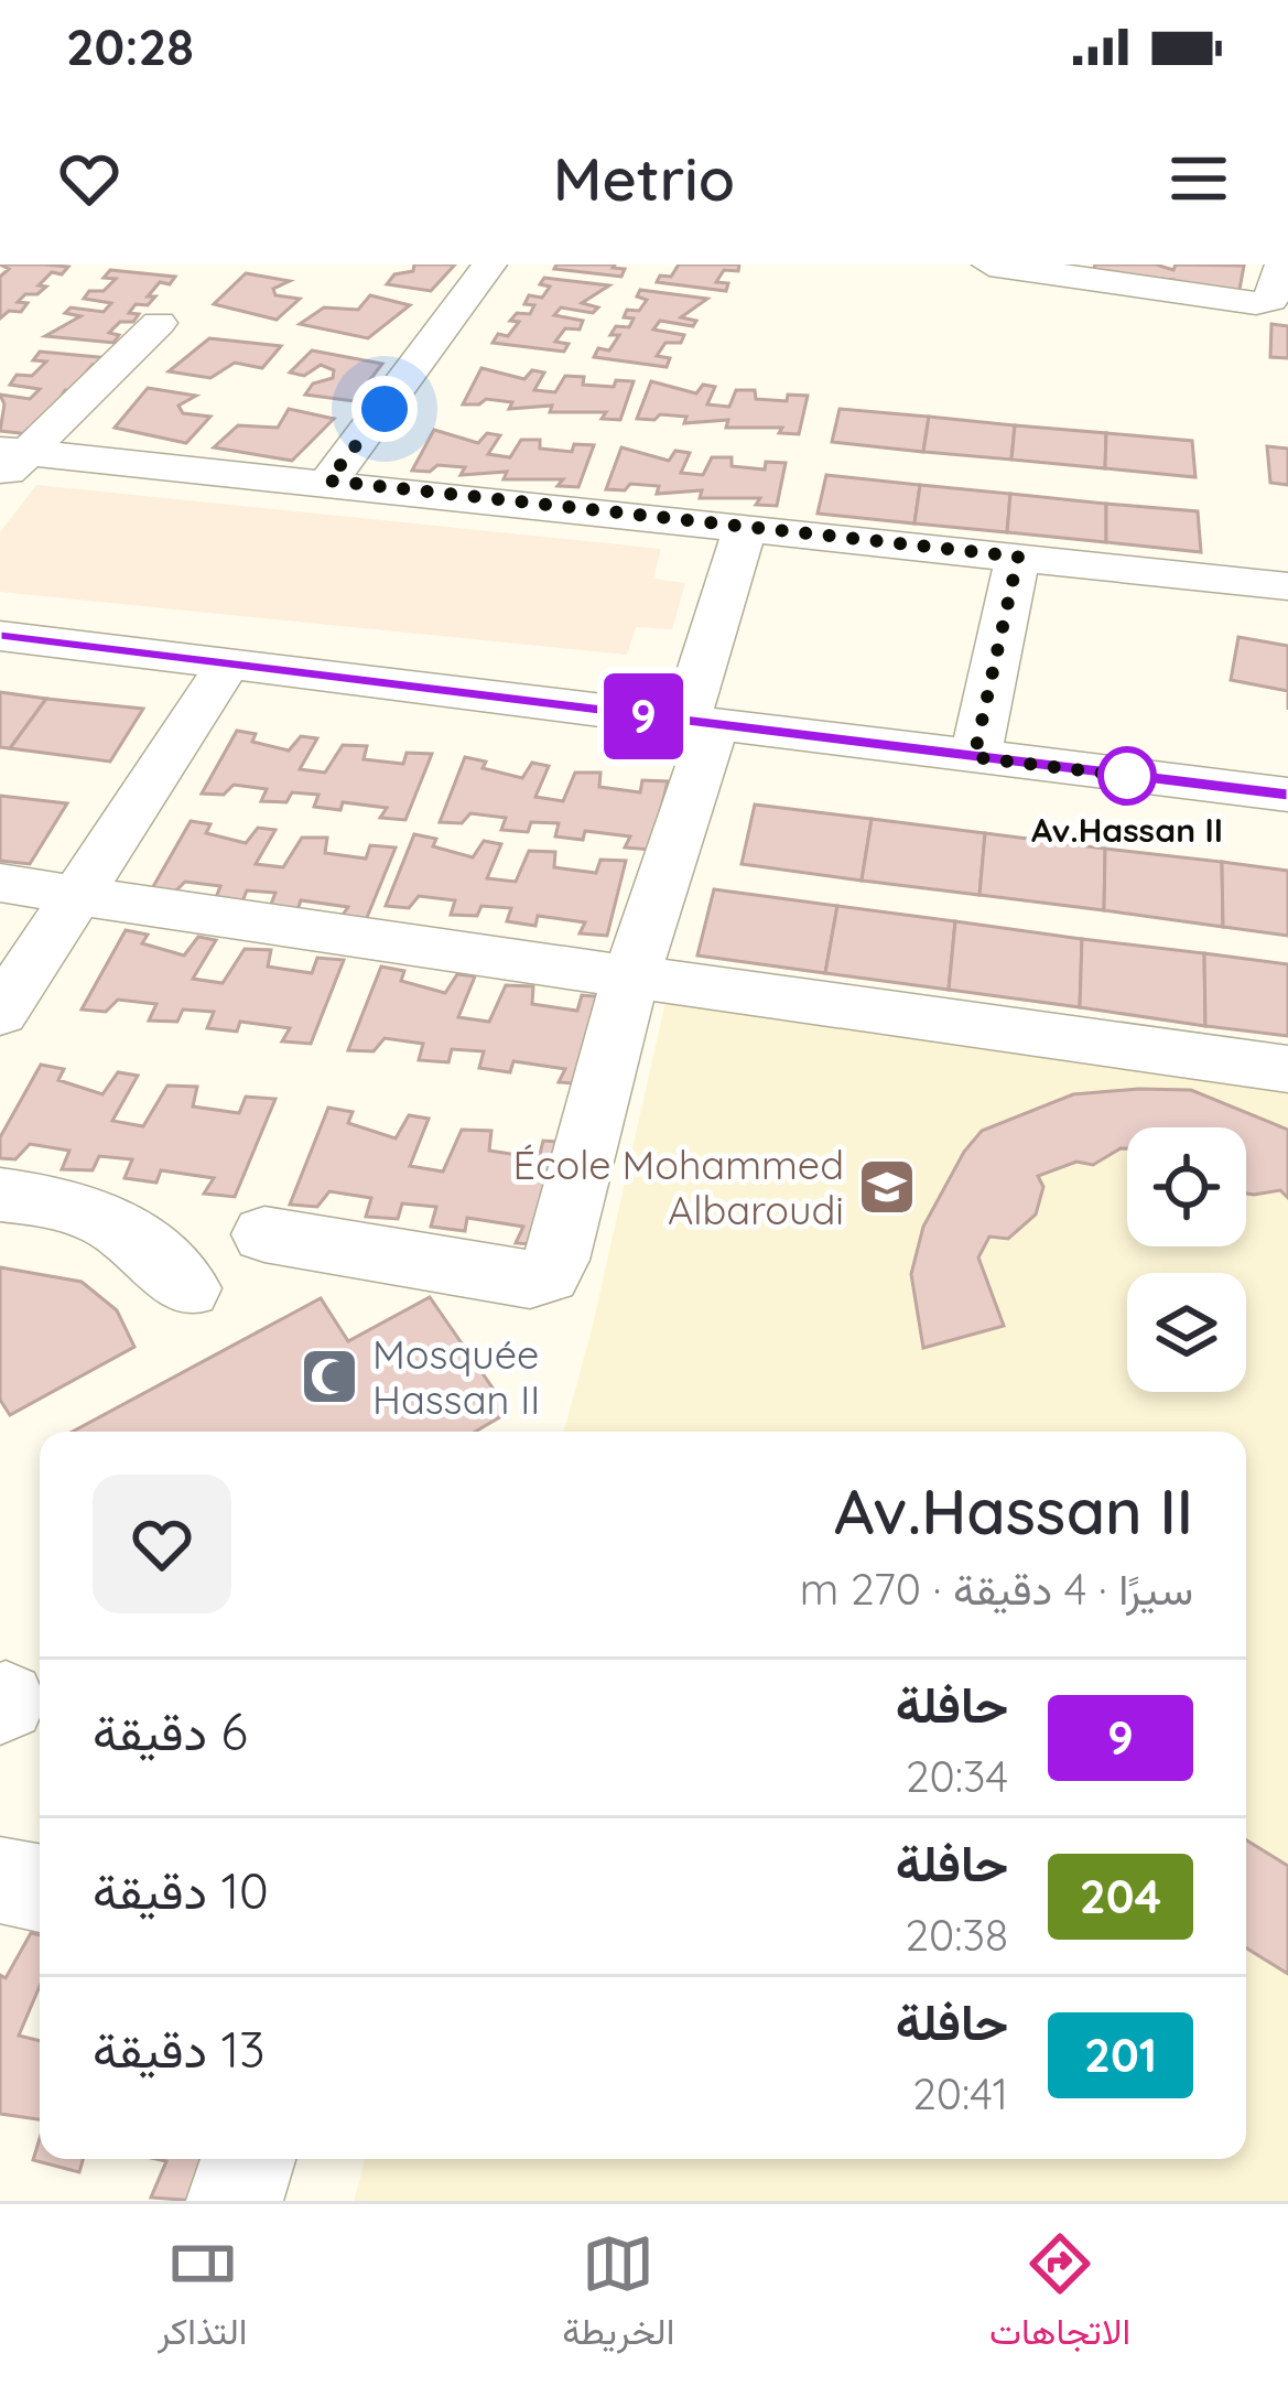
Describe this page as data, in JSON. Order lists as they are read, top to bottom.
{
  "places": {
    "other": ["Av.Hassan II"],
    "school or university": ["École Mohammed Albaroudi"],
    "mosque": ["Mosquée Hassan II"]
  },
  "lines": ["bus line 9"],
  "page": {
    "status": "20:28",
    "header": "Metrio",
    "on_map": "9",
    "heading": ["Av.Hassan II", "سيرًا · 4 دقيقة · 270 m"],
    "list": [
      {
        "mark": "9",
        "name": "حافلة",
        "note": "20:34",
        "value": "6 دقيقة"
      },
      {
        "mark": "204",
        "name": "حافلة",
        "note": "20:38",
        "value": "10 دقيقة"
      },
      {
        "mark": "201",
        "name": "حافلة",
        "note": "20:41",
        "value": "13 دقيقة"
      }
    ],
    "tabs": ["الاتجاهات", "الخريطة", "التذاكر"]
  }
}
